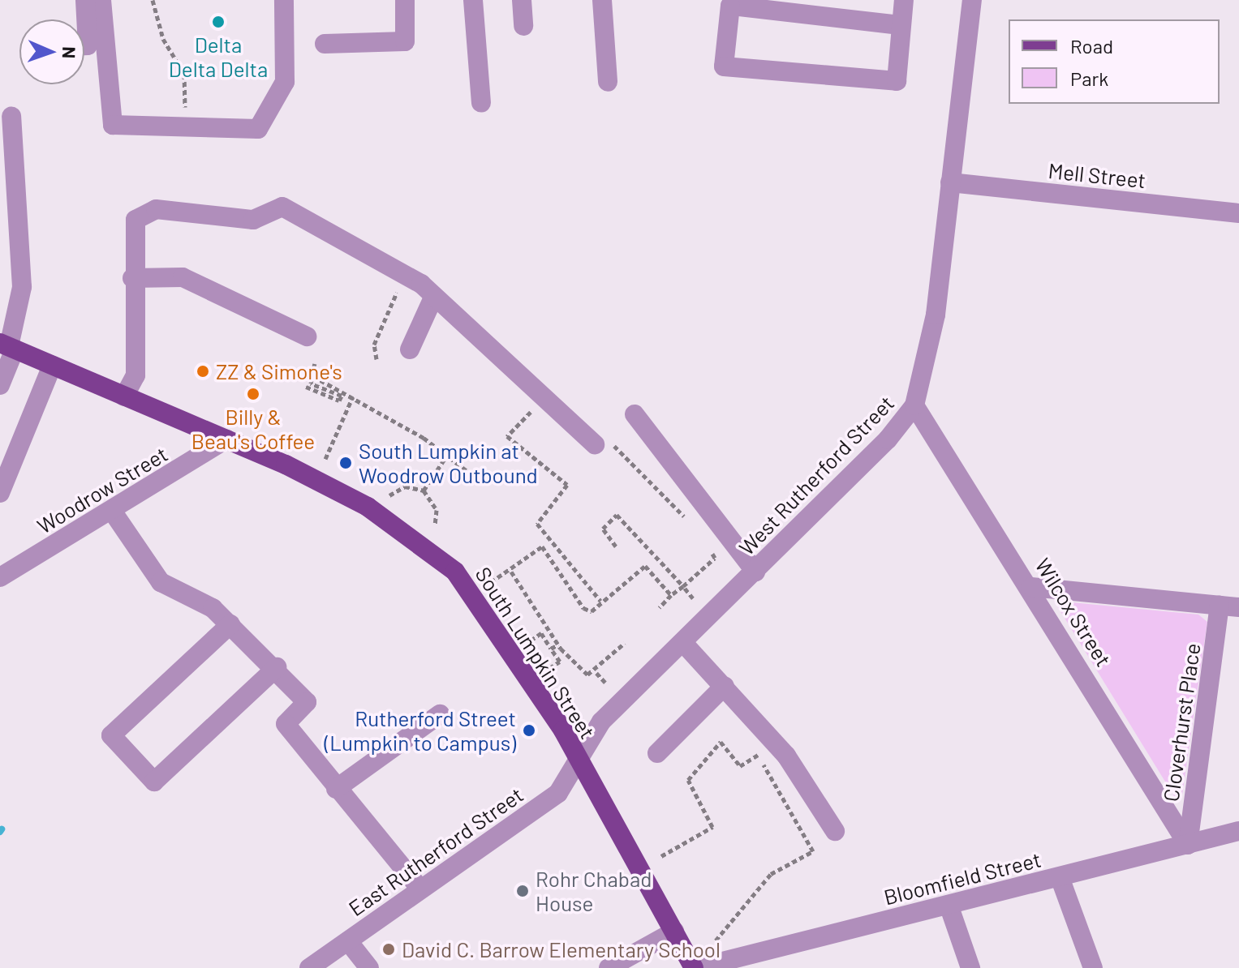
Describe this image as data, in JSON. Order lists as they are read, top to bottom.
{
  "streets": {
    "main road": ["South Lumpkin Street"],
    "street": [
      "Mell Street",
      "West Rutherford Street",
      "Woodrow Street",
      "Wilcox Street",
      "Cloverhurst Place",
      "East Rutherford Street",
      "Bloomfield Street"
    ]
  },
  "crossings": [
    ["Mell Street", "West Rutherford Street"],
    ["West Rutherford Street", "Wilcox Street"],
    ["West Rutherford Street", "South Lumpkin Street"],
    ["West Rutherford Street", "East Rutherford Street"],
    ["Woodrow Street", "South Lumpkin Street"],
    ["Wilcox Street", "Cloverhurst Place"],
    ["Wilcox Street", "Bloomfield Street"],
    ["South Lumpkin Street", "East Rutherford Street"],
    ["South Lumpkin Street", "Bloomfield Street"],
    ["Cloverhurst Place", "Bloomfield Street"]
  ],
  "places": [
    "Delta Delta Delta",
    "ZZ & Simone's",
    "Billy & Beau's Coffee",
    "South Lumpkin at Woodrow Outbound",
    "Rutherford Street (Lumpkin to Campus)",
    "Rohr Chabad House",
    "David C. Barrow Elementary School"
  ],
  "legend": ["Road", "Park"],
  "north": "right"
}
